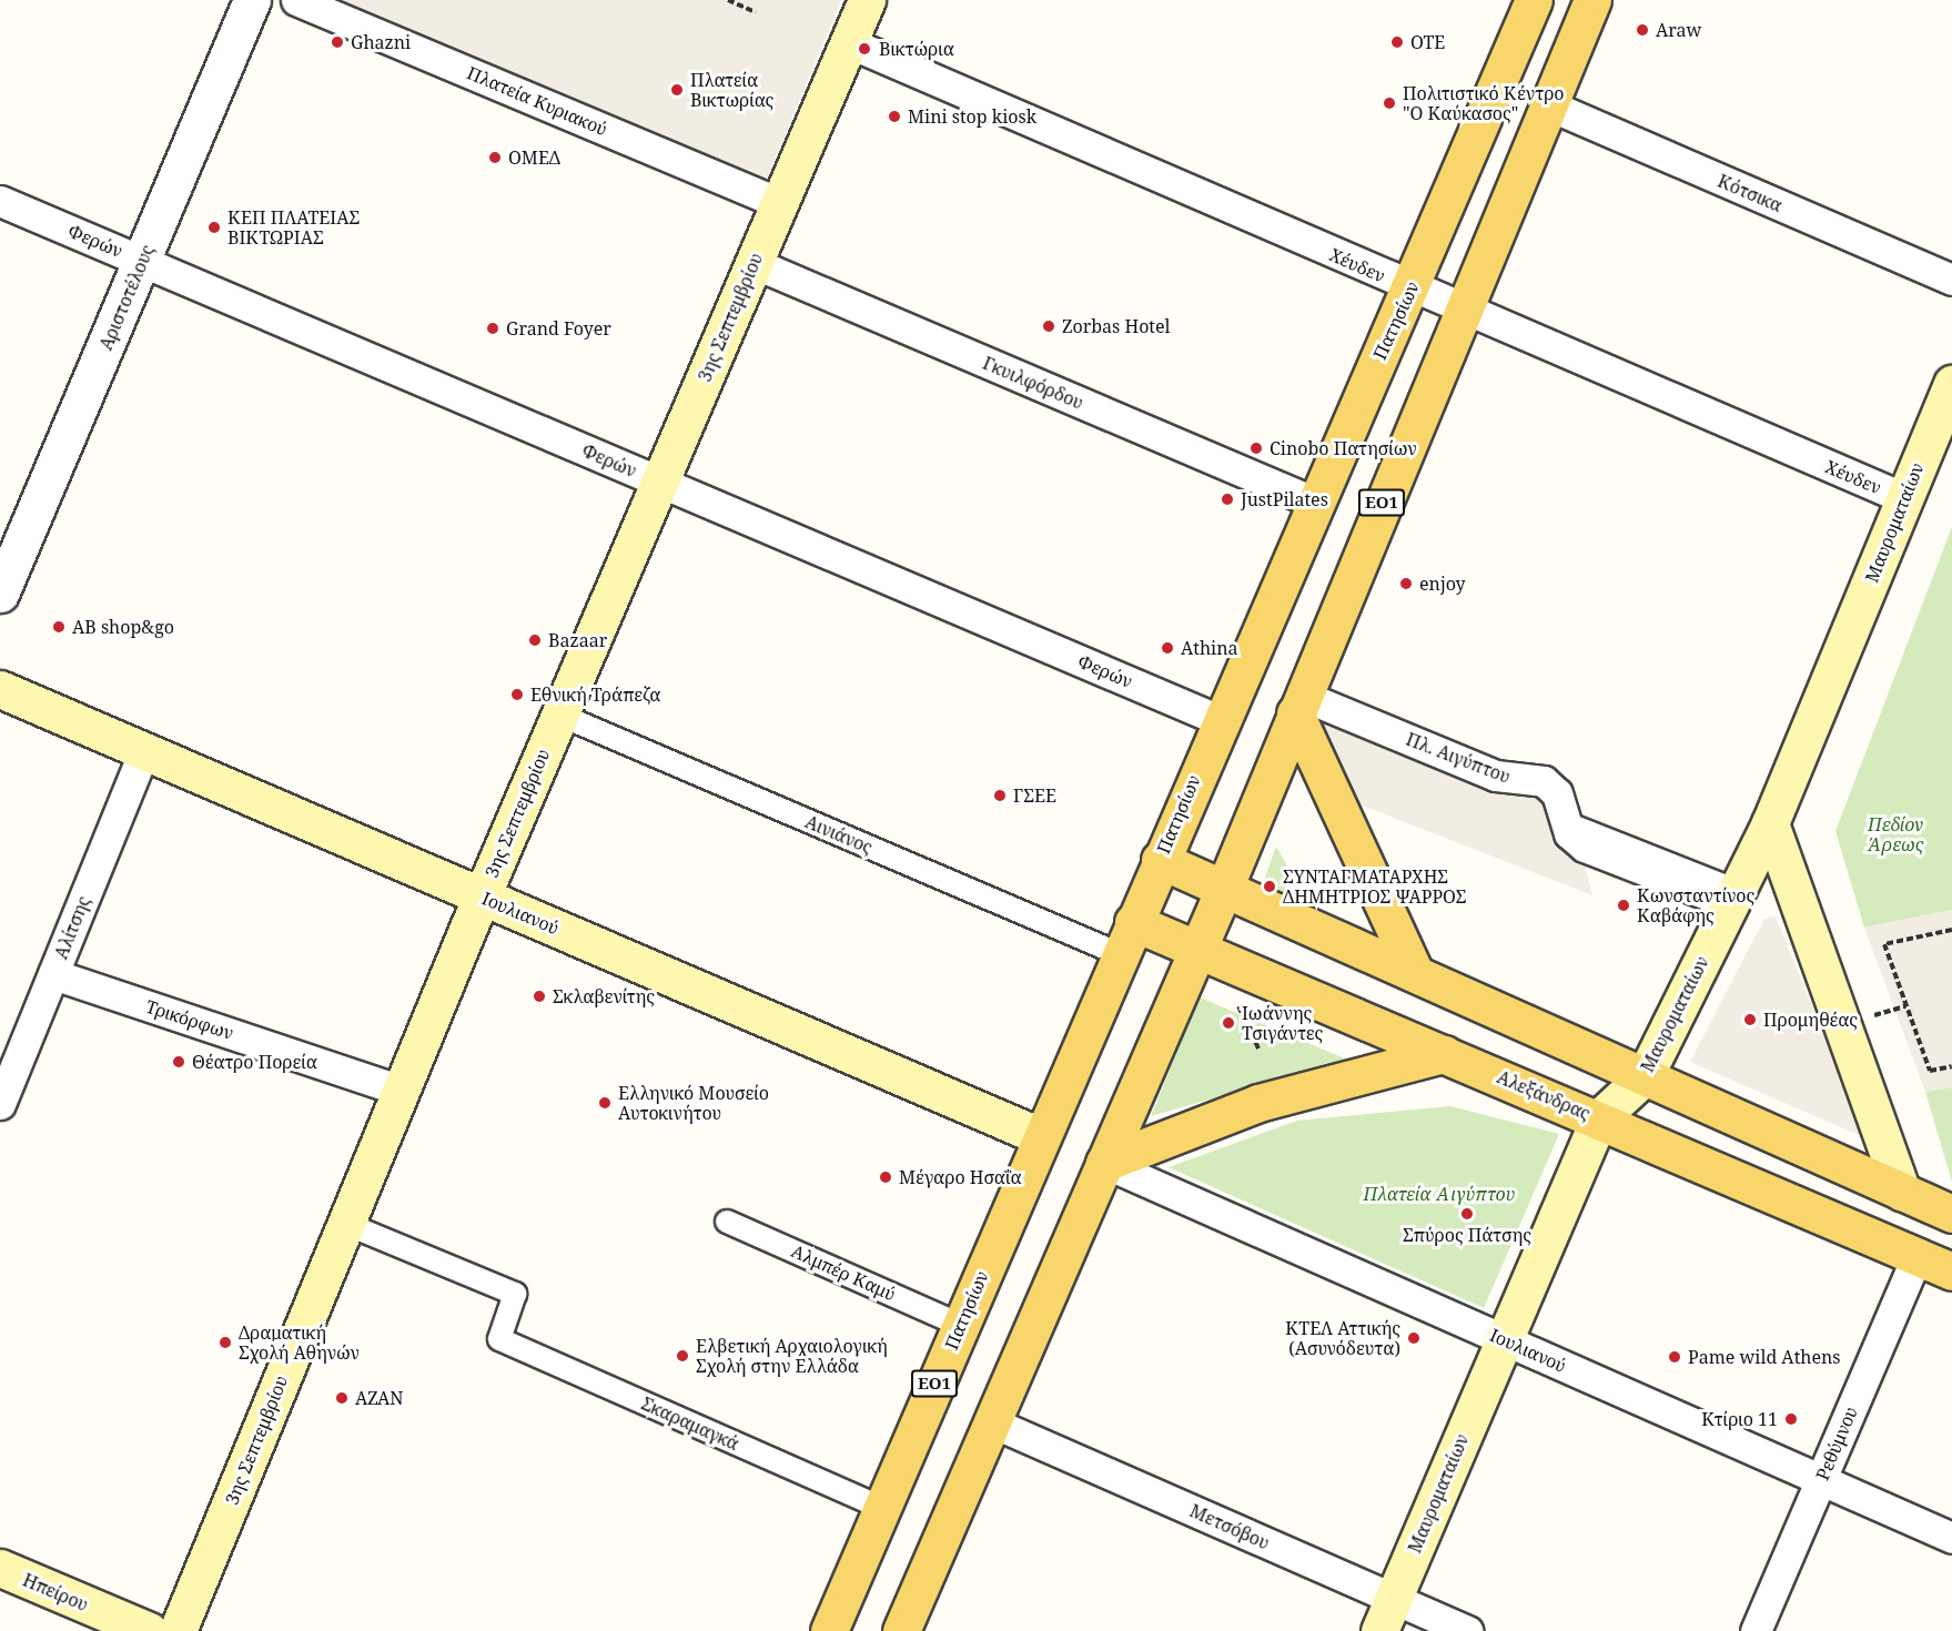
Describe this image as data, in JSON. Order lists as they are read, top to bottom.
{
  "streets": {
    "main road": [
      "3ης Σεπτεμβρίου",
      "Πατησίων",
      "ΕΟ1",
      "Μαυροματαίων",
      "Ιουλιανού",
      "Αλεξάνδρας",
      "Ηπείρου"
    ],
    "street": [
      "Πλατεία Κυριακού",
      "Κότσικα",
      "Φερών",
      "Χέυδεν",
      "Αριστοτέλους",
      "Γκυιλφόρδου",
      "Πλ. Αιγύπτου",
      "Αινιάνος",
      "Αλίτσης",
      "Τρικόρφων",
      "Αλμπέρ Καμύ",
      "Σκαραμαγκά",
      "Ρεθύμνου",
      "Μετσόβου"
    ]
  },
  "crossings": [
    ["Πλατεία Κυριακού", "3ης Σεπτεμβρίου"],
    ["Κότσικα", "ΕΟ1"],
    ["Φερών", "Αριστοτέλους"],
    ["Φερών", "3ης Σεπτεμβρίου"],
    ["Φερών", "Πατησίων"],
    ["Χέυδεν", "3ης Σεπτεμβρίου"],
    ["Χέυδεν", "Πατησίων"],
    ["Χέυδεν", "ΕΟ1"],
    ["Χέυδεν", "Μαυροματαίων"],
    ["3ης Σεπτεμβρίου", "Γκυιλφόρδου"],
    ["3ης Σεπτεμβρίου", "Αινιάνος"],
    ["3ης Σεπτεμβρίου", "Ιουλιανού"],
    ["3ης Σεπτεμβρίου", "Τρικόρφων"],
    ["3ης Σεπτεμβρίου", "Σκαραμαγκά"],
    ["Πατησίων", "Γκυιλφόρδου"],
    ["Πατησίων", "Αινιάνος"],
    ["Πατησίων", "Ιουλιανού"],
    ["Πατησίων", "Αλεξάνδρας"],
    ["Πατησίων", "Αλμπέρ Καμύ"],
    ["Πατησίων", "Σκαραμαγκά"],
    ["ΕΟ1", "Πλ. Αιγύπτου"],
    ["ΕΟ1", "Ιουλιανού"],
    ["ΕΟ1", "Αλεξάνδρας"],
    ["ΕΟ1", "Μετσόβου"],
    ["Μαυροματαίων", "Πλ. Αιγύπτου"],
    ["Μαυροματαίων", "Ιουλιανού"],
    ["Μαυροματαίων", "Αλεξάνδρας"],
    ["Μαυροματαίων", "Μετσόβου"],
    ["Αινιάνος", "Αλεξάνδρας"],
    ["Ιουλιανού", "Αλίτσης"],
    ["Ιουλιανού", "Ρεθύμνου"],
    ["Αλίτσης", "Τρικόρφων"],
    ["Αλεξάνδρας", "Ρεθύμνου"]
  ],
  "parks": ["Πεδίον Άρεως", "Πλατεία Αιγύπτου"],
  "places": [
    "Araw",
    "Ghazni",
    "ΟΤΕ",
    "Βικτώρια",
    "Πλατεία Βικτωρίας",
    "Πολιτιστικό Κέντρο \"Ο Καύκασος\"",
    "Mini stop kiosk",
    "ΟΜΕΔ",
    "ΚΕΠ ΠΛΑΤΕΙΑΣ ΒΙΚΤΩΡΙΑΣ",
    "Zorbas Hotel",
    "Grand Foyer",
    "Cinobo Πατησίων",
    "JustPilates",
    "enjoy",
    "AB shop&go",
    "Bazaar",
    "Athina",
    "Εθνική Τράπεζα",
    "ΓΣΕΕ",
    "ΣΥΝΤΑΓΜΑΤΑΡΧΗΣ ΔΗΜΗΤΡΙΟΣ ΨΑΡΡΟΣ",
    "Κωνσταντίνος Καβάφης",
    "Σκλαβενίτης",
    "Προμηθέας",
    "Ιωάννης Τσιγάντες",
    "Θέατρο Πορεία",
    "Ελληνικό Μουσείο Αυτοκινήτου",
    "Μέγαρο Ησαΐα",
    "Σπύρος Πάτσης",
    "ΚΤΕΛ Αττικής (Ασυνόδευτα)",
    "Δραματική Σχολή Αθηνών",
    "Ελβετική Αρχαιολογική Σχολή στην Ελλάδα",
    "Pame wild Athens",
    "ΑΖΑΝ",
    "Κτίριο 11"
  ]
}
